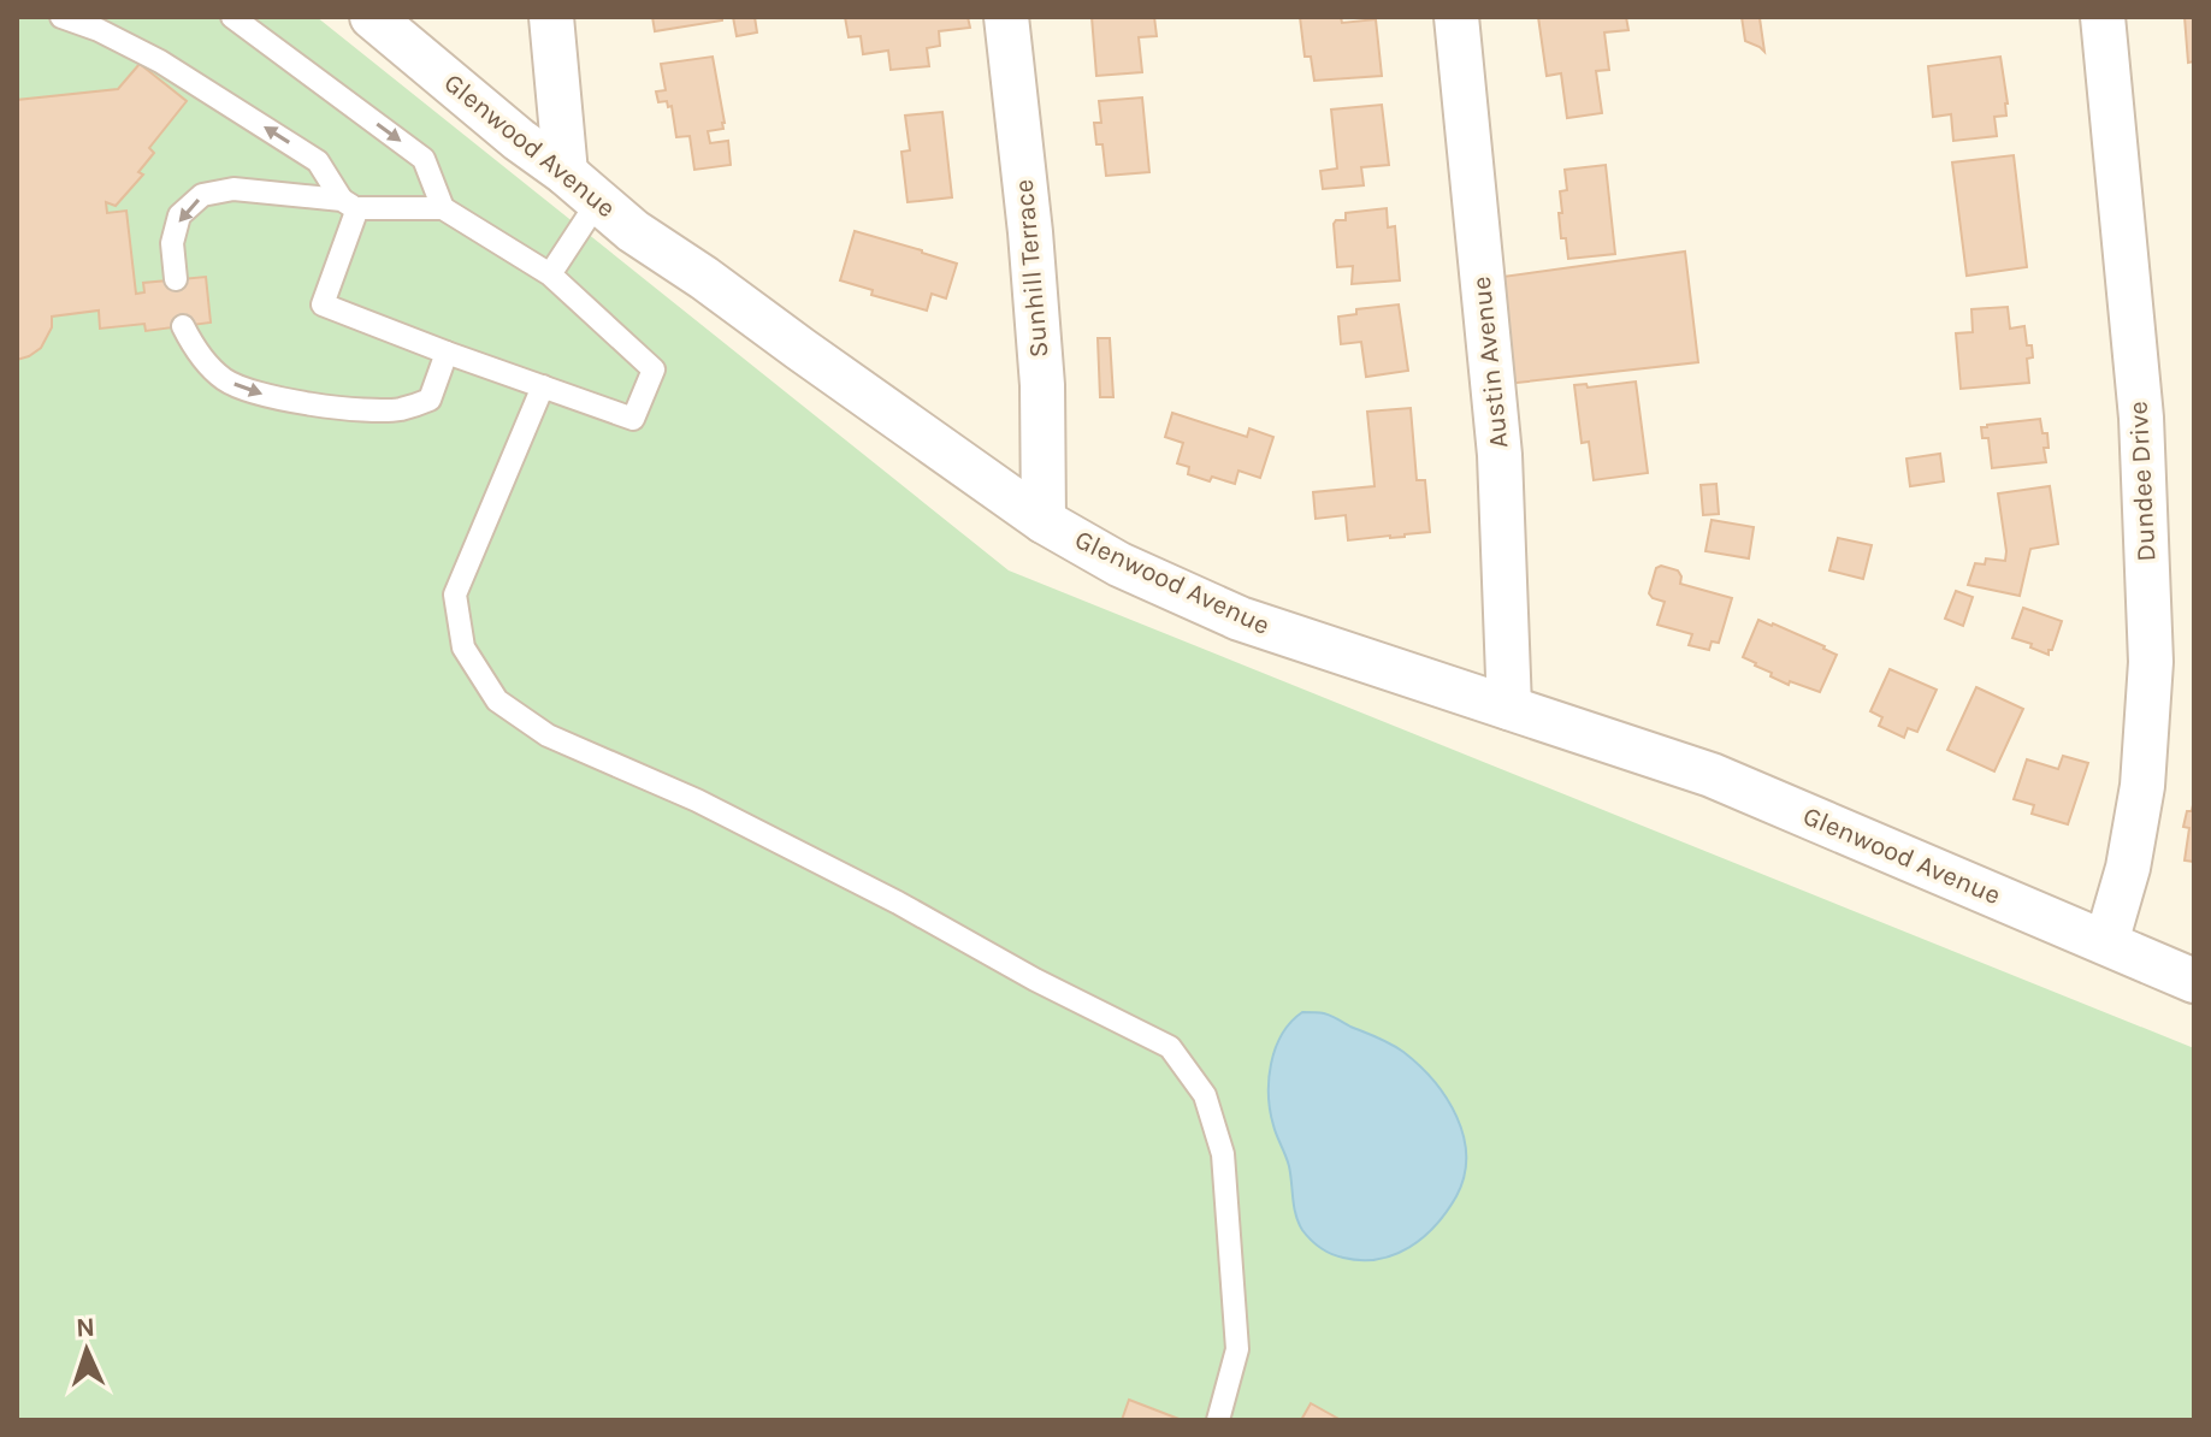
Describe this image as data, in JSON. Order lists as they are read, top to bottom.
{
  "streets": {
    "street": [
      "Glenwood Avenue",
      "Sunhill Terrace",
      "Austin Avenue",
      "Dundee Drive"
    ]
  },
  "crossings": [
    ["Glenwood Avenue", "Sunhill Terrace"],
    ["Glenwood Avenue", "Austin Avenue"],
    ["Glenwood Avenue", "Dundee Drive"]
  ],
  "north": "top"
}
